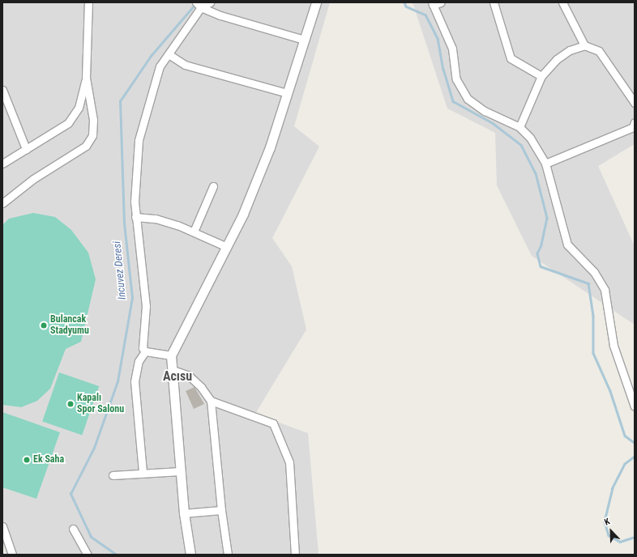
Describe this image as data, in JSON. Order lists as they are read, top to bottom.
{
  "districts": ["Acısu"],
  "water": ["Incuvez Deresi"],
  "places": ["Bulancak Stadyumu", "Kapalı Spor Salonu", "Ek Saha"],
  "north": "top left"
}
